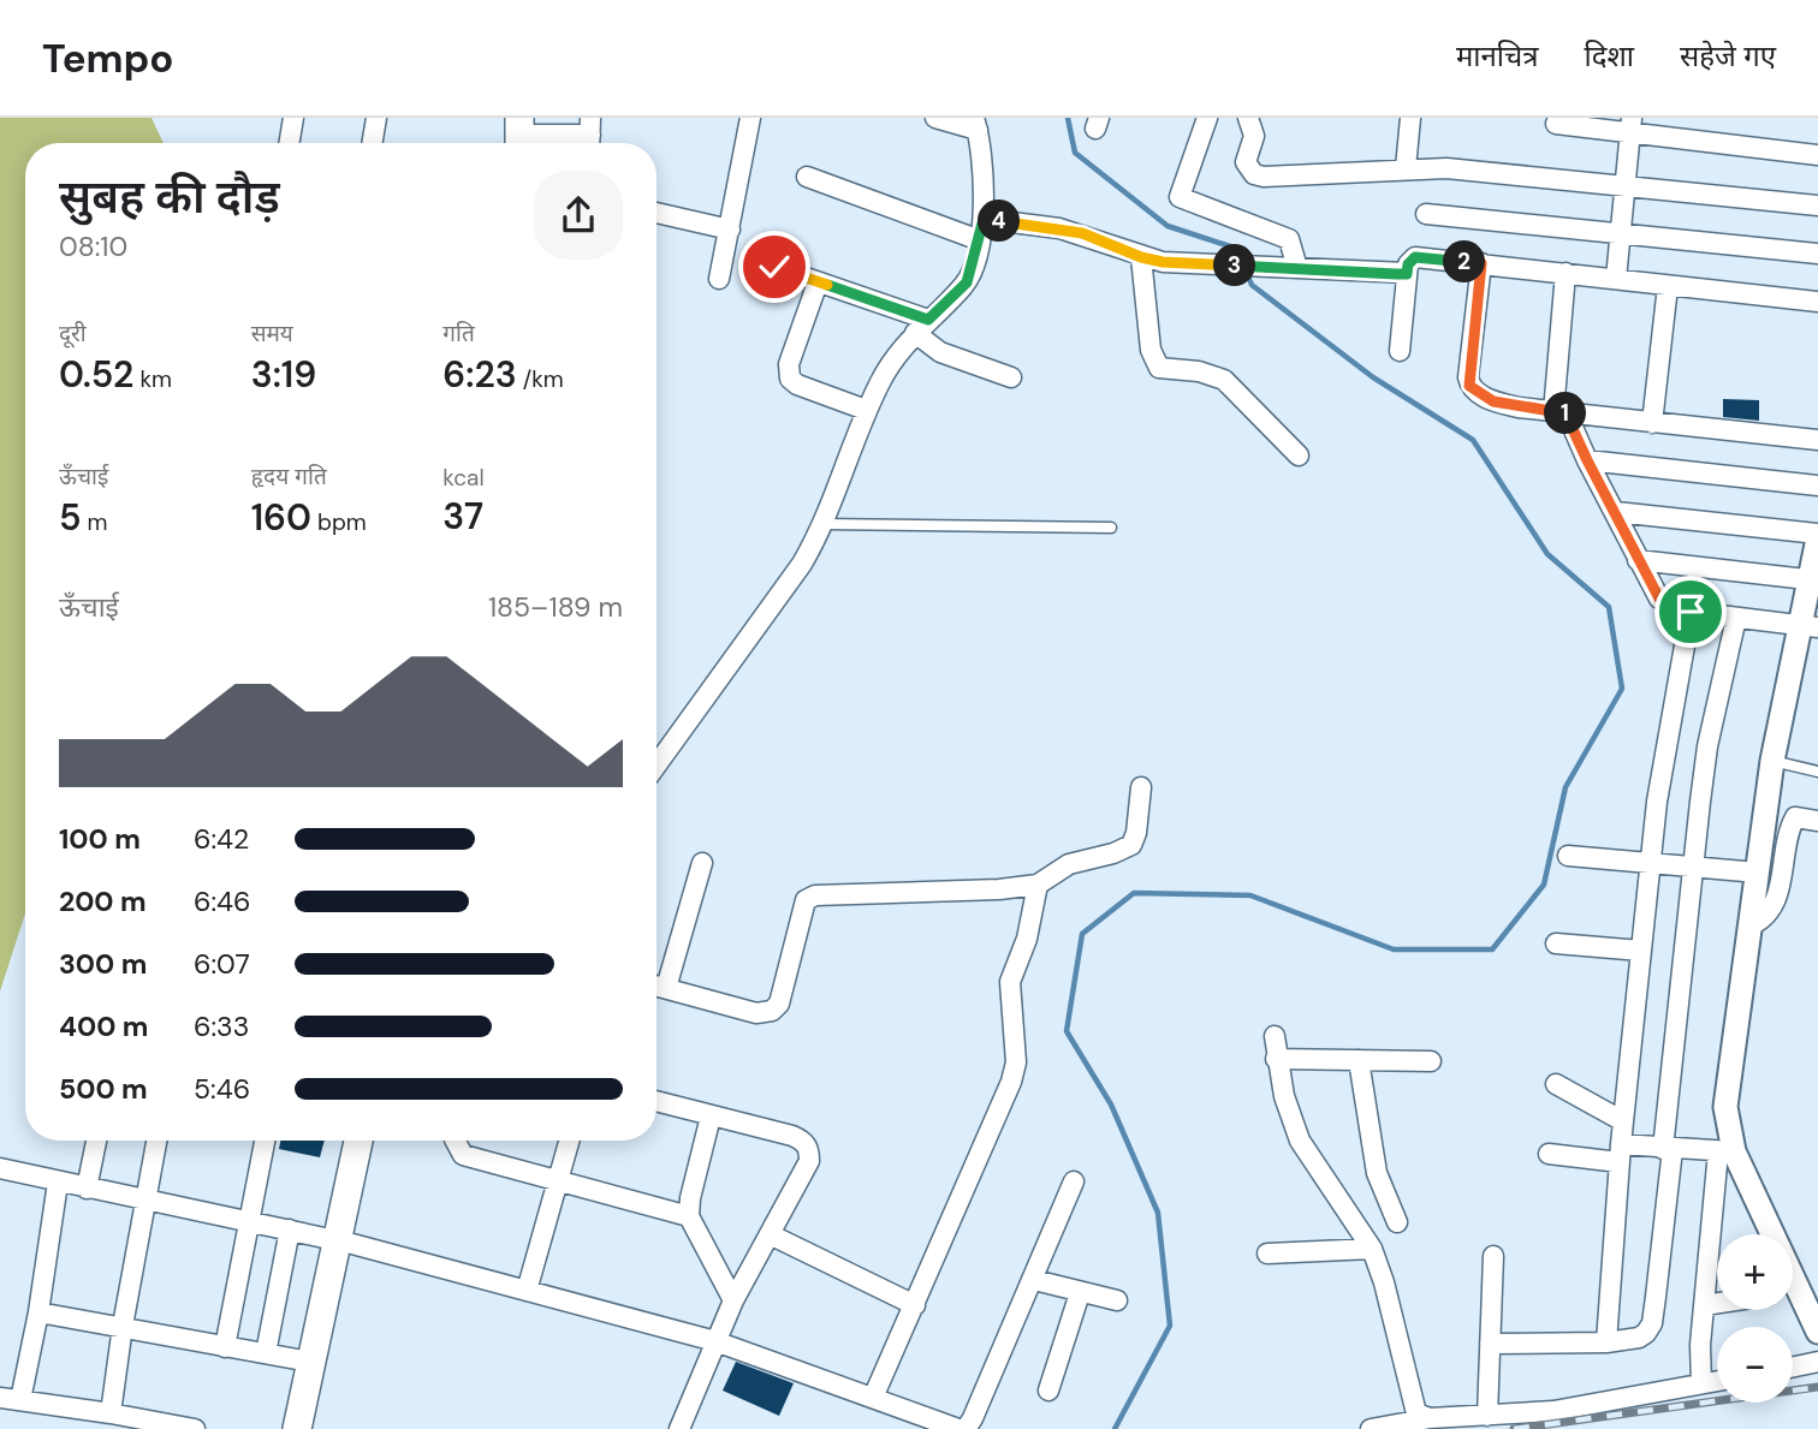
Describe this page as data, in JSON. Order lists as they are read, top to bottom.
{
  "page": {
    "header": "Tempo",
    "nav": ["मानचित्र", "दिशा", "सहेजे गए"],
    "heading": ["सुबह की दौड़", "08:10"],
    "pins": [
      "4",
      "2",
      "3",
      "1"
    ],
    "stats": [
      ["दूरी", "0.52 km"],
      ["समय", "3:19"],
      ["गति", "6:23 /km"],
      ["ऊँचाई", "5 m"],
      ["हृदय गति", "160 bpm"],
      ["kcal", "37"]
    ],
    "chart": ["ऊँचाई", "185–189 m"],
    "list": [
      {
        "name": "100 m",
        "note": "6:42"
      },
      {
        "name": "200 m",
        "note": "6:46"
      },
      {
        "name": "300 m",
        "note": "6:07"
      },
      {
        "name": "400 m",
        "note": "6:33"
      },
      {
        "name": "500 m",
        "note": "5:46"
      }
    ],
    "map_buttons": ["+", "−"]
  }
}
